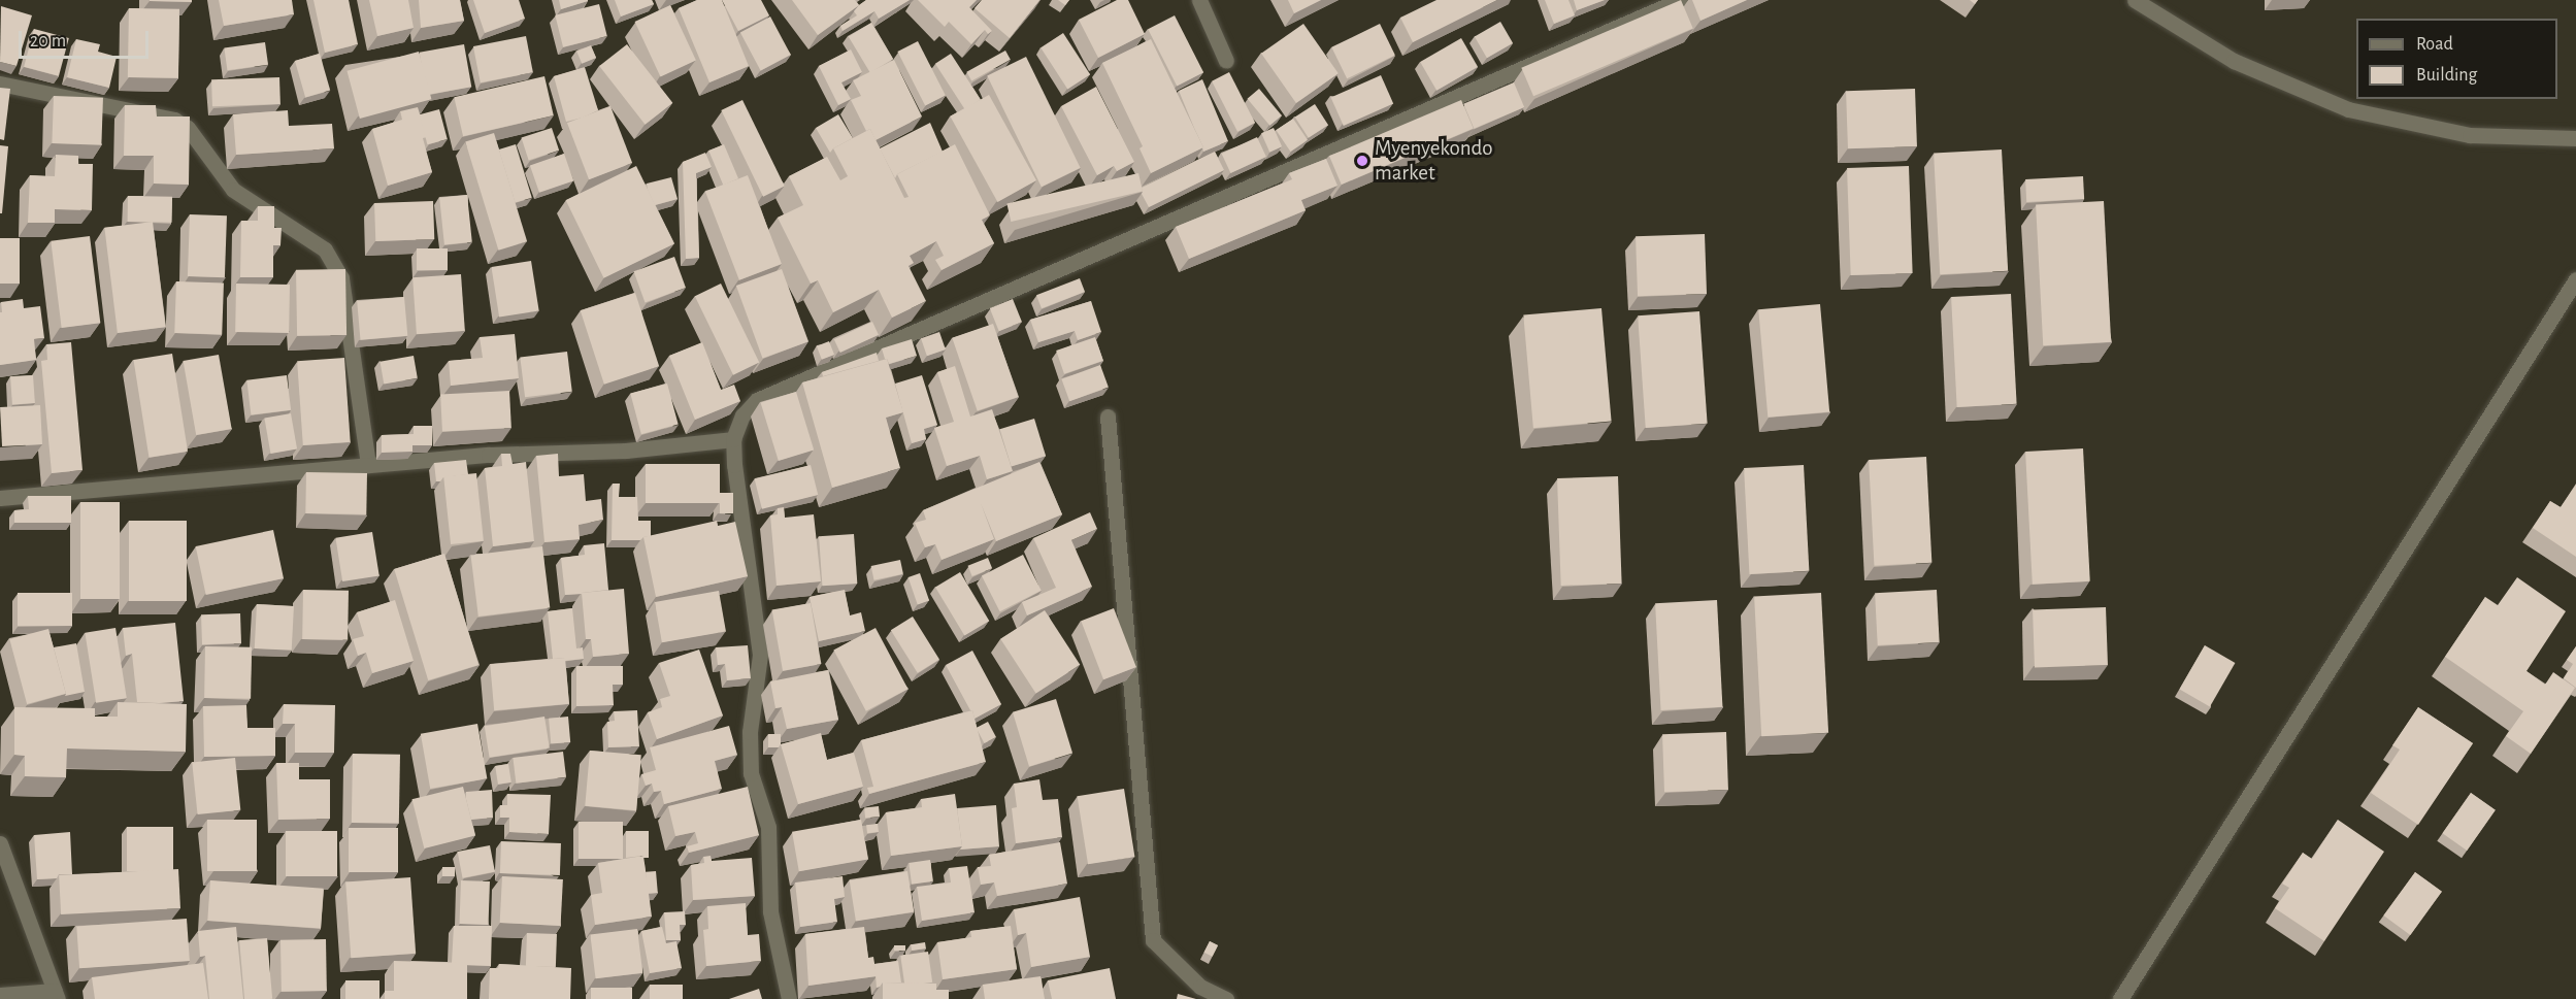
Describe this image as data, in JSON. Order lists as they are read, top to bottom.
{
  "places": ["Myenyekondo market"],
  "legend": ["Road", "Building"],
  "scale_bar": "20 m"
}
